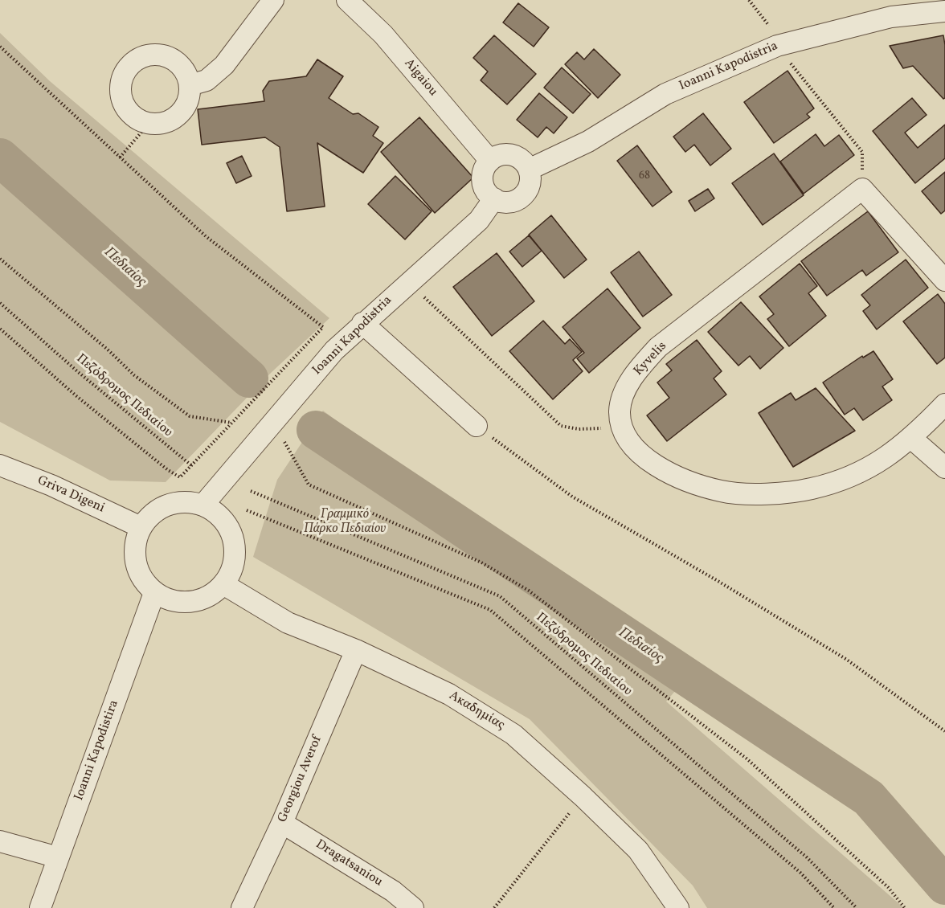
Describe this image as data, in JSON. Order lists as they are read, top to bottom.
{
  "streets": {
    "street": [
      "Ioanni Kapodistria",
      "Aigaiou",
      "Kyvelis",
      "Griva Digeni",
      "Ακαδημίας",
      "Ioanni Kapodistira",
      "Georgiou Averof",
      "Dragatsaniou"
    ],
    "path": ["Πεζόδρομος Πεδιαίου"]
  },
  "crossings": [
    ["Ioanni Kapodistria", "Aigaiou"],
    ["Ioanni Kapodistria", "Griva Digeni"],
    ["Ioanni Kapodistria", "Ακαδημίας"],
    ["Ioanni Kapodistria", "Ioanni Kapodistira"],
    ["Griva Digeni", "Ακαδημίας"],
    ["Griva Digeni", "Ioanni Kapodistira"],
    ["Ακαδημίας", "Ioanni Kapodistira"],
    ["Ακαδημίας", "Georgiou Averof"],
    ["Georgiou Averof", "Dragatsaniou"]
  ],
  "water": ["Πεδιαίος"],
  "parks": ["Γραμμικό Πάρκο Πεδιαίου"],
  "house_numbers": ["68"]
}
